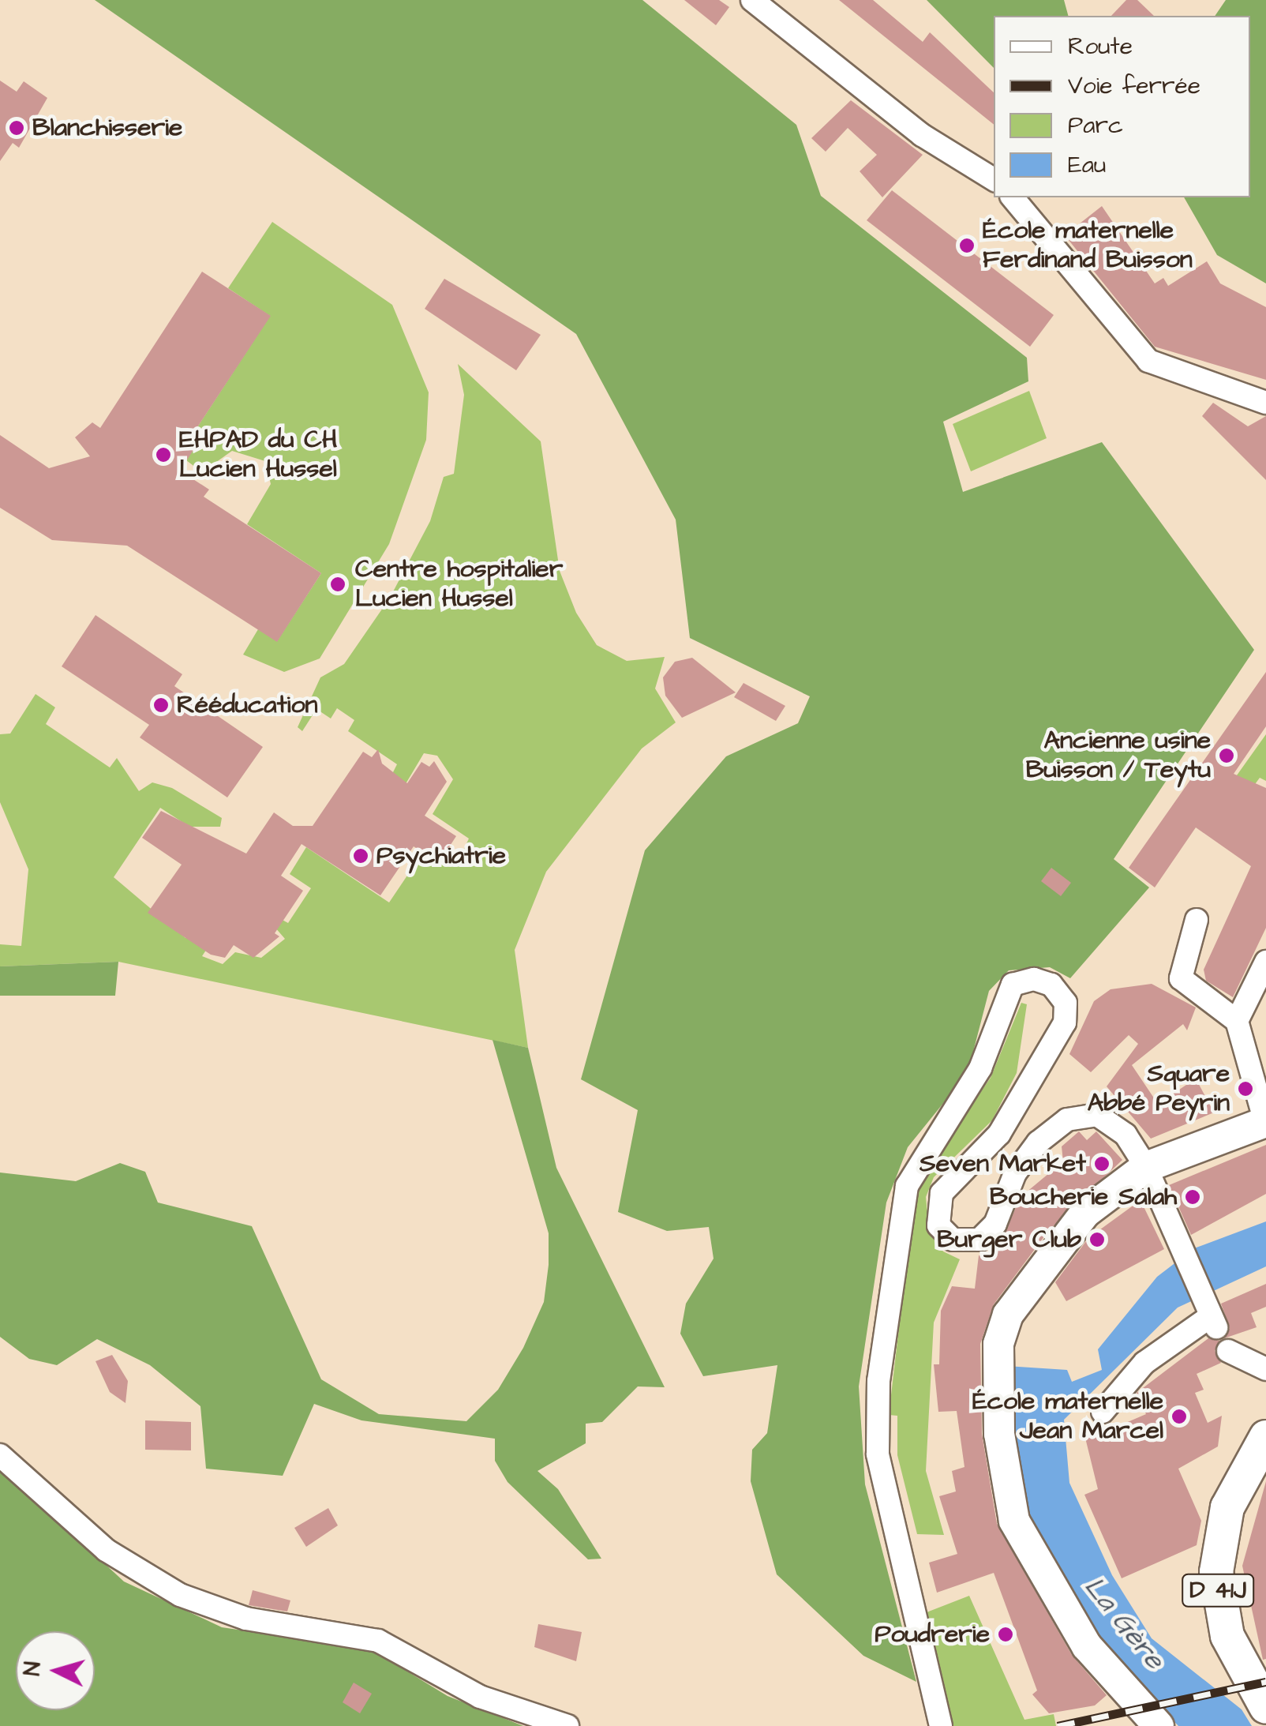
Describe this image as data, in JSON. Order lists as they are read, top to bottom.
{
  "streets": {
    "main road": ["D 41J"]
  },
  "water": ["La Gère"],
  "places": [
    "Blanchisserie",
    "École maternelle Ferdinand Buisson",
    "EHPAD du CH Lucien Hussel",
    "Centre hospitalier Lucien Hussel",
    "Rééducation",
    "Ancienne usine Buisson / Teytu",
    "Psychiatrie",
    "Square Abbé Peyrin",
    "Seven Market",
    "Boucherie Salah",
    "Burger Club",
    "École maternelle Jean Marcel",
    "Poudrerie"
  ],
  "legend": [
    "Route",
    "Voie ferrée",
    "Parc",
    "Eau"
  ],
  "north": "left"
}
